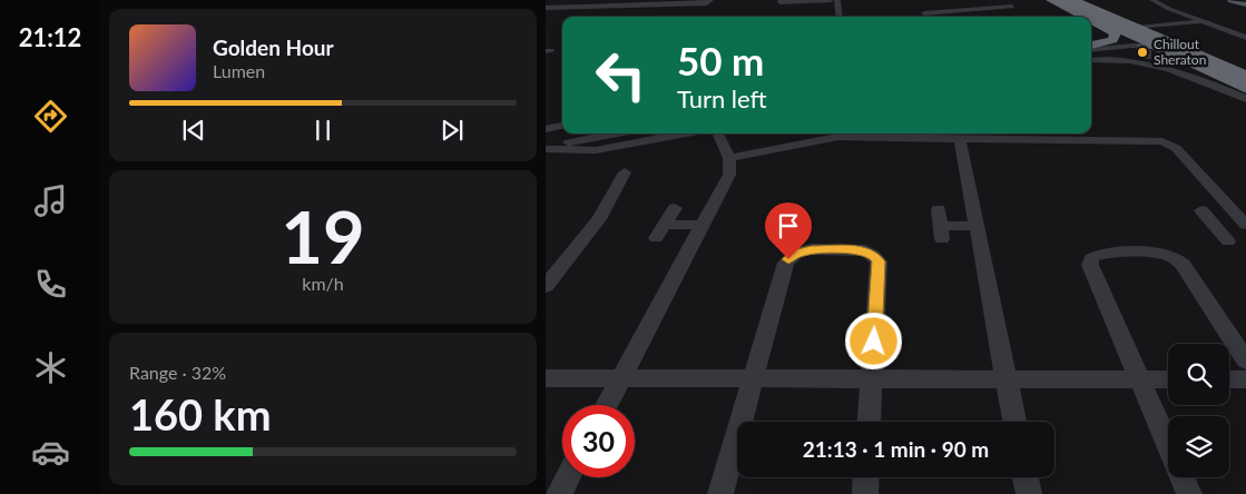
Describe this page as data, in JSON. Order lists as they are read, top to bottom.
{
  "places": ["Chillout Sheraton"],
  "page": {
    "tabs": "21:12",
    "turn": ["50 m", "Turn left"],
    "song": ["Golden Hour", "Lumen"],
    "tile": [
      ["19", "km/h"],
      ["Range · 32%", "160 km"]
    ],
    "limit": "30",
    "trip": "21:13 · 1 min · 90 m"
  }
}
